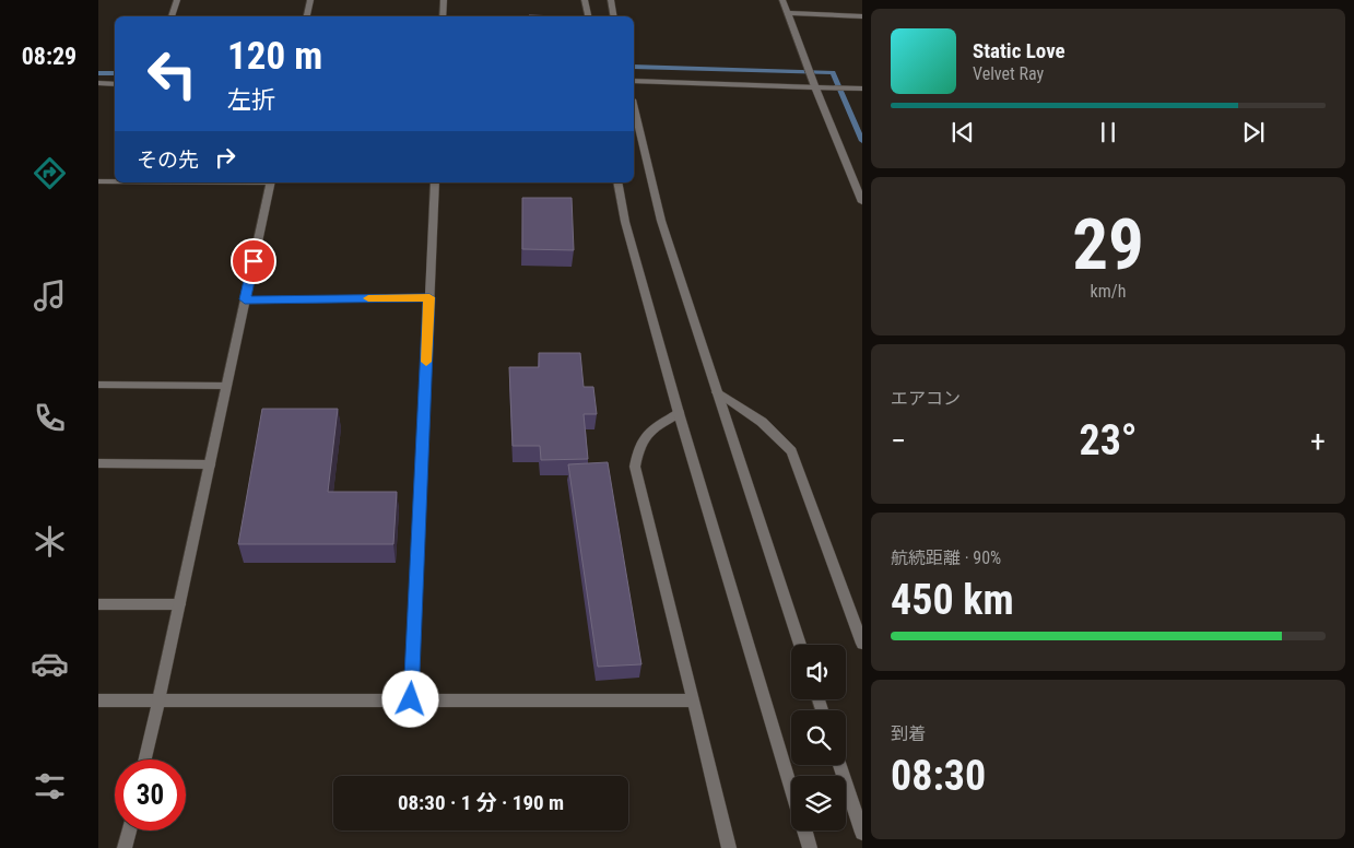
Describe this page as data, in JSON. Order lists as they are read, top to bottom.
{
  "page": {
    "tabs": "08:29",
    "turn": ["120 m", "左折"],
    "song": ["Static Love", "Velvet Ray"],
    "then": "その先",
    "tile": [
      ["29", "km/h"],
      "エアコン",
      ["航続距離 · 90%", "450 km"],
      ["到着", "08:30"]
    ],
    "heat": ["−", "23°", "+"],
    "limit": "30",
    "trip": "08:30 · 1 分 · 190 m"
  }
}
